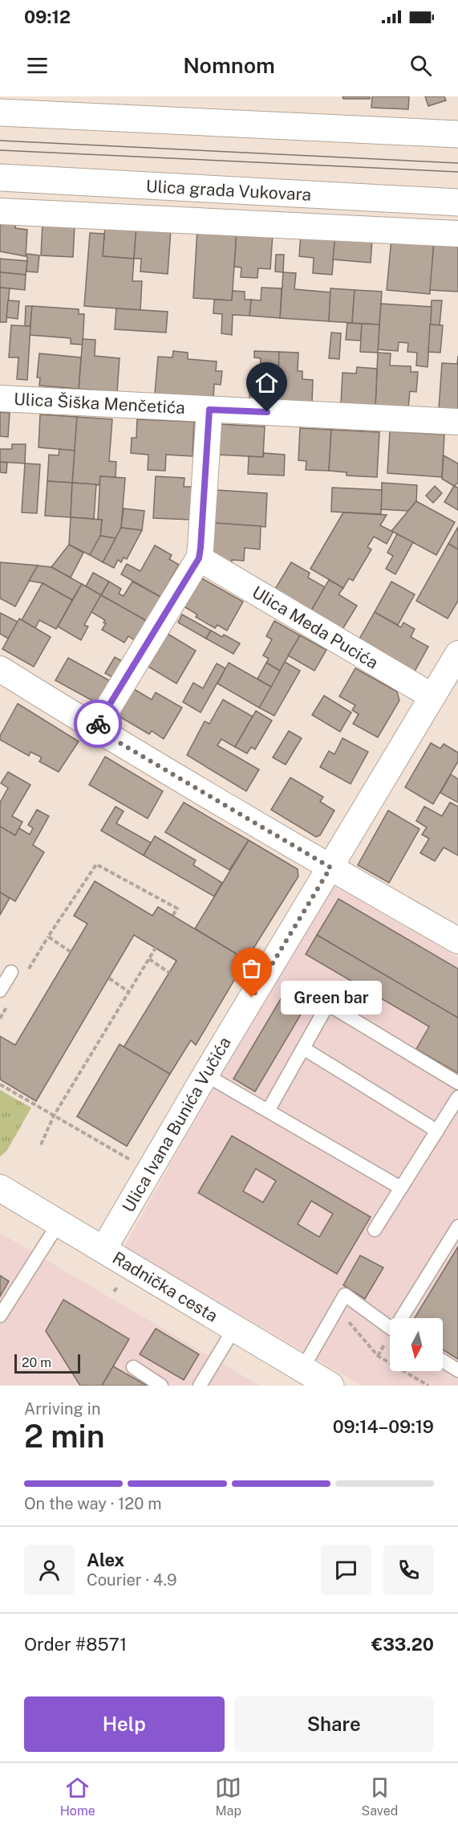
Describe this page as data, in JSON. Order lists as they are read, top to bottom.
{
  "streets": {
    "main road": ["Ulica grada Vukovara", "Radnička cesta"],
    "street": ["Ulica Šiška Menčetića", "Ulica Meda Pucića", "Ulica Ivana Bunića Vučića"]
  },
  "crossings": [
    ["Ulica Meda Pucića", "Ulica Ivana Bunića Vučića"],
    ["Ulica Ivana Bunića Vučića", "Radnička cesta"]
  ],
  "places": ["Green bar"],
  "scale_bar": "20 m",
  "north": "bottom",
  "page": {
    "status": "09:12",
    "header": "Nomnom",
    "bubble": "Green bar",
    "scale": "20 m",
    "heading": ["2 min", "Arriving in", "09:14–09:19"],
    "panel": [
      "Alex",
      "Courier · 4.9",
      "Order #8571",
      "€33.20"
    ],
    "bar": "On the way · 120 m",
    "buttons": ["Help", "Share"],
    "tabs": ["Home", "Map", "Saved"]
  }
}
